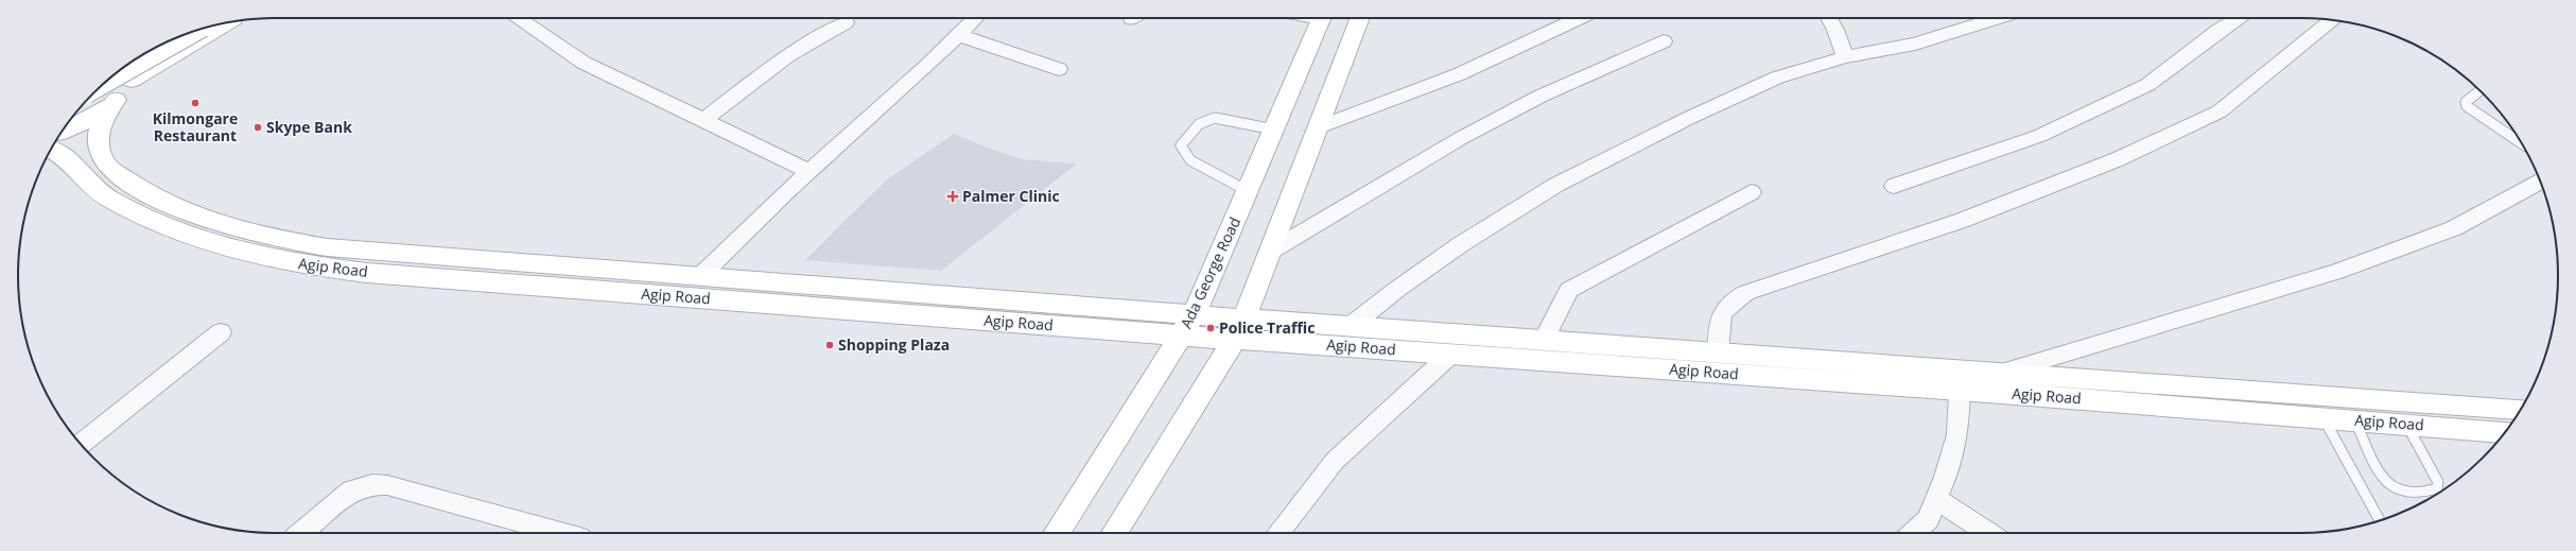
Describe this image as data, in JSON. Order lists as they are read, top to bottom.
{
  "streets": {
    "street": ["Agip Road", "Ada George Road"]
  },
  "crossings": [
    ["Agip Road", "Ada George Road"]
  ],
  "places": {
    "other": [
      "Kilmongare Restaurant",
      "Skype Bank",
      "Police Traffic",
      "Shopping Plaza"
    ],
    "health": ["Palmer Clinic"]
  }
}
